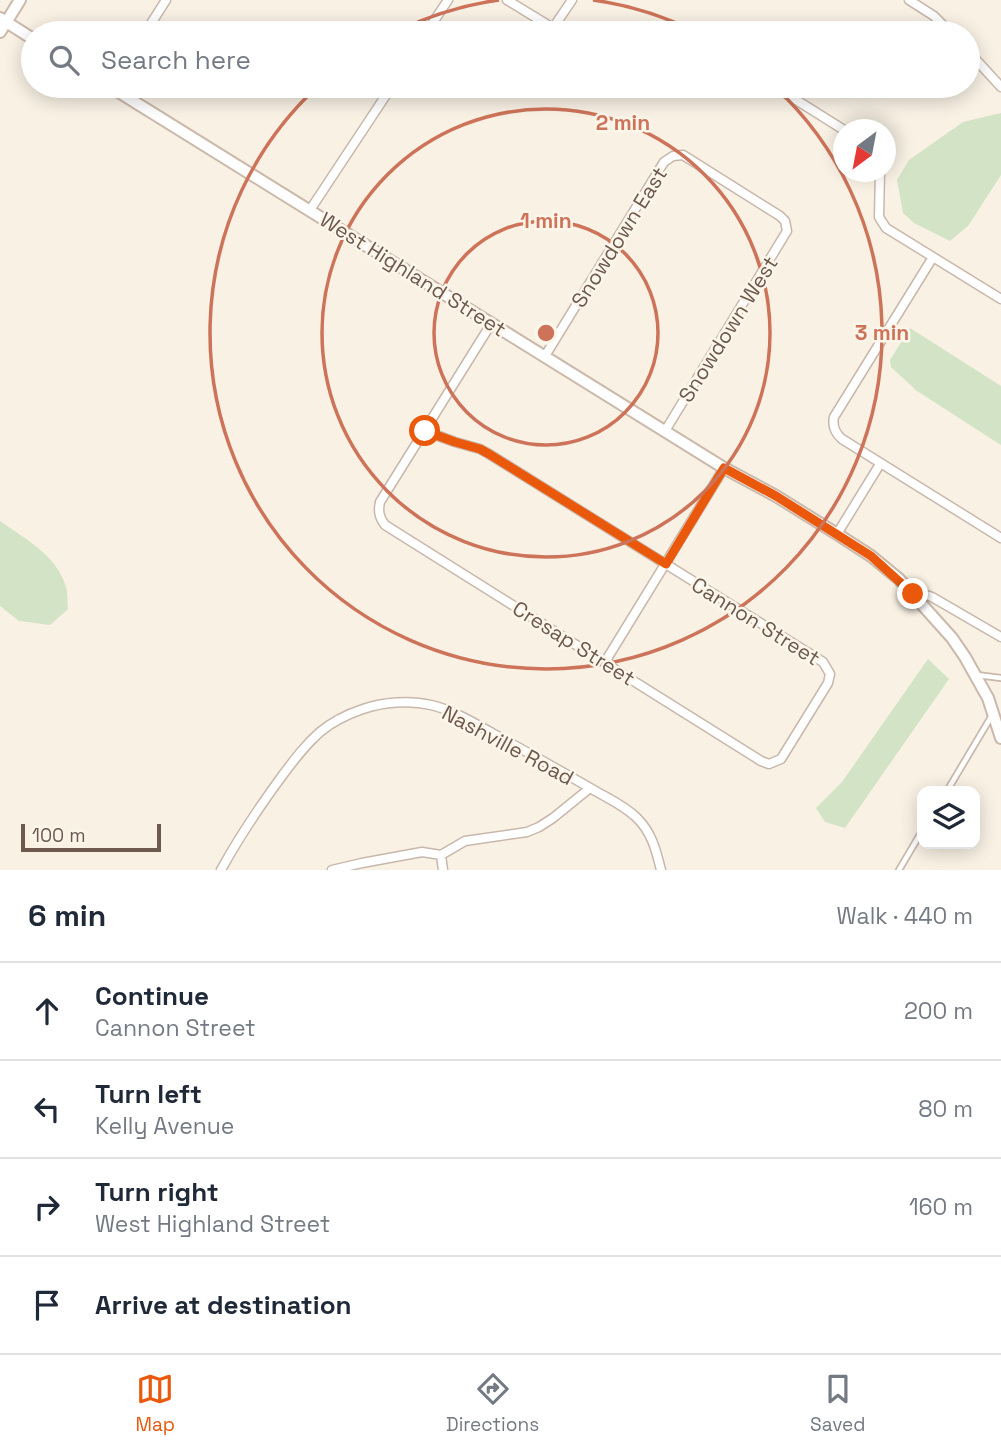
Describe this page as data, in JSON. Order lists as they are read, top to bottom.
{
  "streets": {
    "street": [
      "Snowdown East",
      "West Highland Street",
      "Snowdown West",
      "Cannon Street",
      "Cresap Street",
      "Nashville Road"
    ]
  },
  "crossings": [
    ["Snowdown East", "West Highland Street"],
    ["Snowdown East", "Snowdown West"],
    ["West Highland Street", "Snowdown West"],
    ["Cannon Street", "Cresap Street"]
  ],
  "scale_bar": "100 m",
  "north": "bottom left",
  "page": {
    "search": "Search here",
    "scale": "100 m",
    "heading": ["6 min", "Walk · 440 m"],
    "list": [
      ["Continue", "Cannon Street", "200 m"],
      ["Turn left", "Kelly Avenue", "80 m"],
      ["Turn right", "West Highland Street", "160 m"],
      "Arrive at destination"
    ],
    "nav": ["Map", "Directions", "Saved"]
  },
  "rings": ["2 min", "1 min", "3 min"]
}
